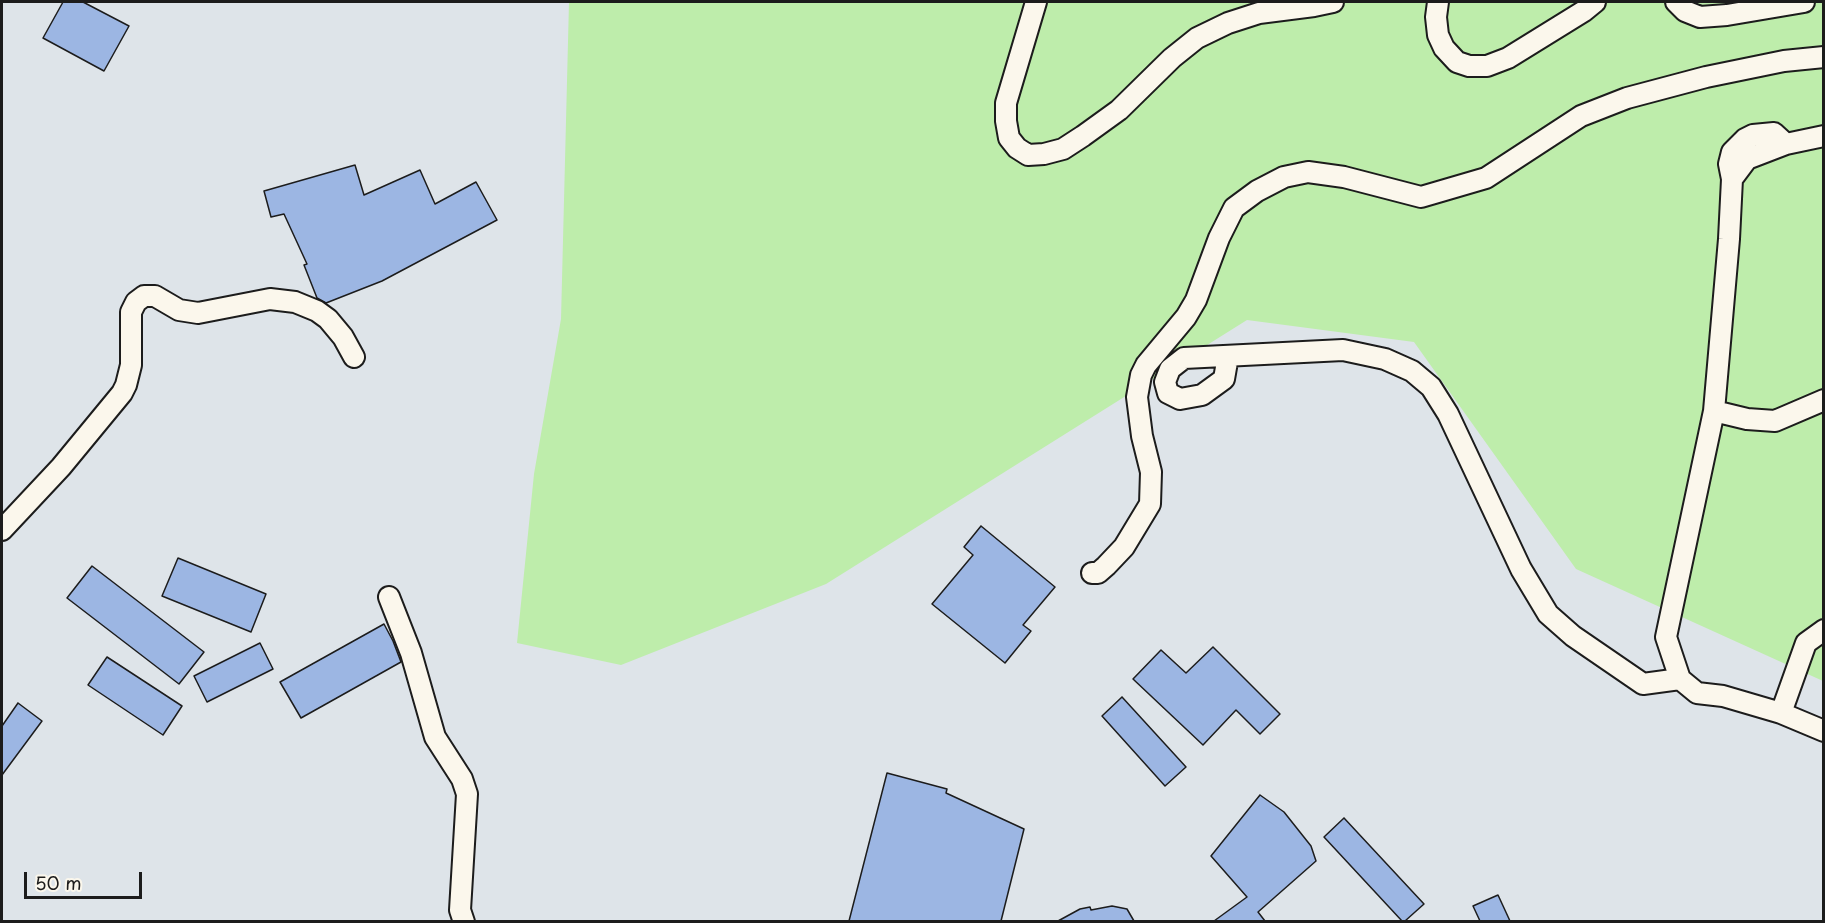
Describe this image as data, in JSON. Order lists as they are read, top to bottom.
{
  "scale_bar": "50 m"
}
